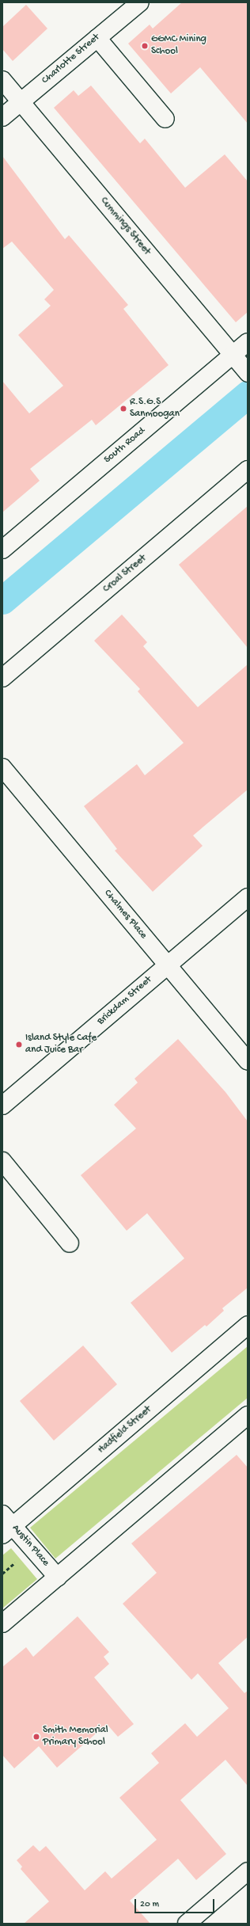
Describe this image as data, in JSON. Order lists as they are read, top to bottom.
{
  "streets": {
    "street": [
      "Charlotte Street",
      "Cummings Street",
      "South Road",
      "Croal Street",
      "Chalmes Place",
      "Brickdam Street",
      "Hadfield Street",
      "Austin Place"
    ]
  },
  "crossings": [
    ["Charlotte Street", "Cummings Street"],
    ["Cummings Street", "South Road"],
    ["Chalmes Place", "Brickdam Street"],
    ["Hadfield Street", "Austin Place"]
  ],
  "places": [
    "GGMC Mining School",
    "R.S.G.S Sanmoogan",
    "Island Style Cafe and Juice Bar",
    "Smith Memorial Primary School"
  ],
  "scale_bar": "20 m"
}
